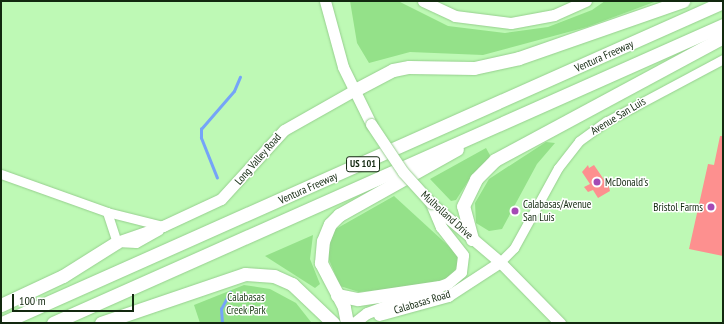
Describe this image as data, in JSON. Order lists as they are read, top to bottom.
{
  "streets": {
    "highway": ["Ventura Freeway", "US 101"],
    "main road": ["Long Valley Road", "Mulholland Drive", "Calabasas Road"],
    "street": ["Avenue San Luis"]
  },
  "crossings": [
    ["Avenue San Luis", "Mulholland Drive"],
    ["Avenue San Luis", "Calabasas Road"],
    ["Long Valley Road", "Mulholland Drive"],
    ["Mulholland Drive", "Calabasas Road"]
  ],
  "parks": ["Calabasas Creek Park"],
  "places": ["McDonald's", "Bristol Farms", "Calabasas/Avenue San Luis"],
  "scale_bar": "100 m"
}
